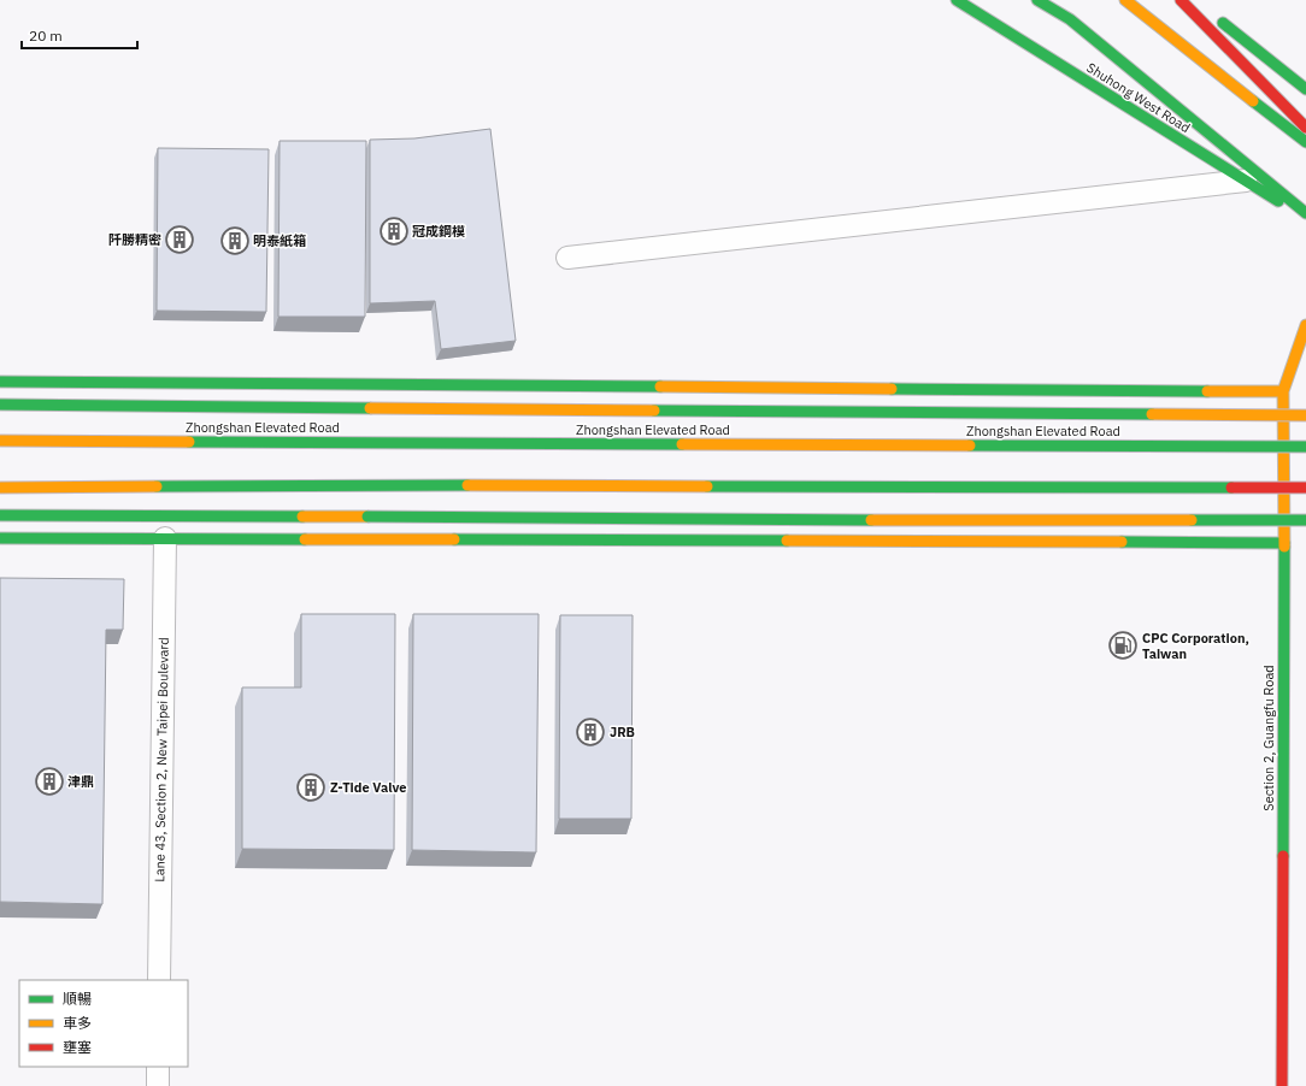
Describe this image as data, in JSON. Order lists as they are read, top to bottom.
{
  "streets": {
    "main road": ["Shuhong West Road", "Zhongshan Elevated Road", "Section 2, Guangfu Road"],
    "lane": ["Lane 43, Section 2, New Taipei Boulevard"]
  },
  "places": {
    "building": [
      "冠成鋼模",
      "阡勝精密",
      "明泰紙箱",
      "JRB",
      "津鼎",
      "Z-Tide Valve"
    ],
    "fuel station": ["CPC Corporation, Taiwan"]
  },
  "legend": ["順暢", "車多", "壅塞"],
  "scale_bar": "20 m"
}
